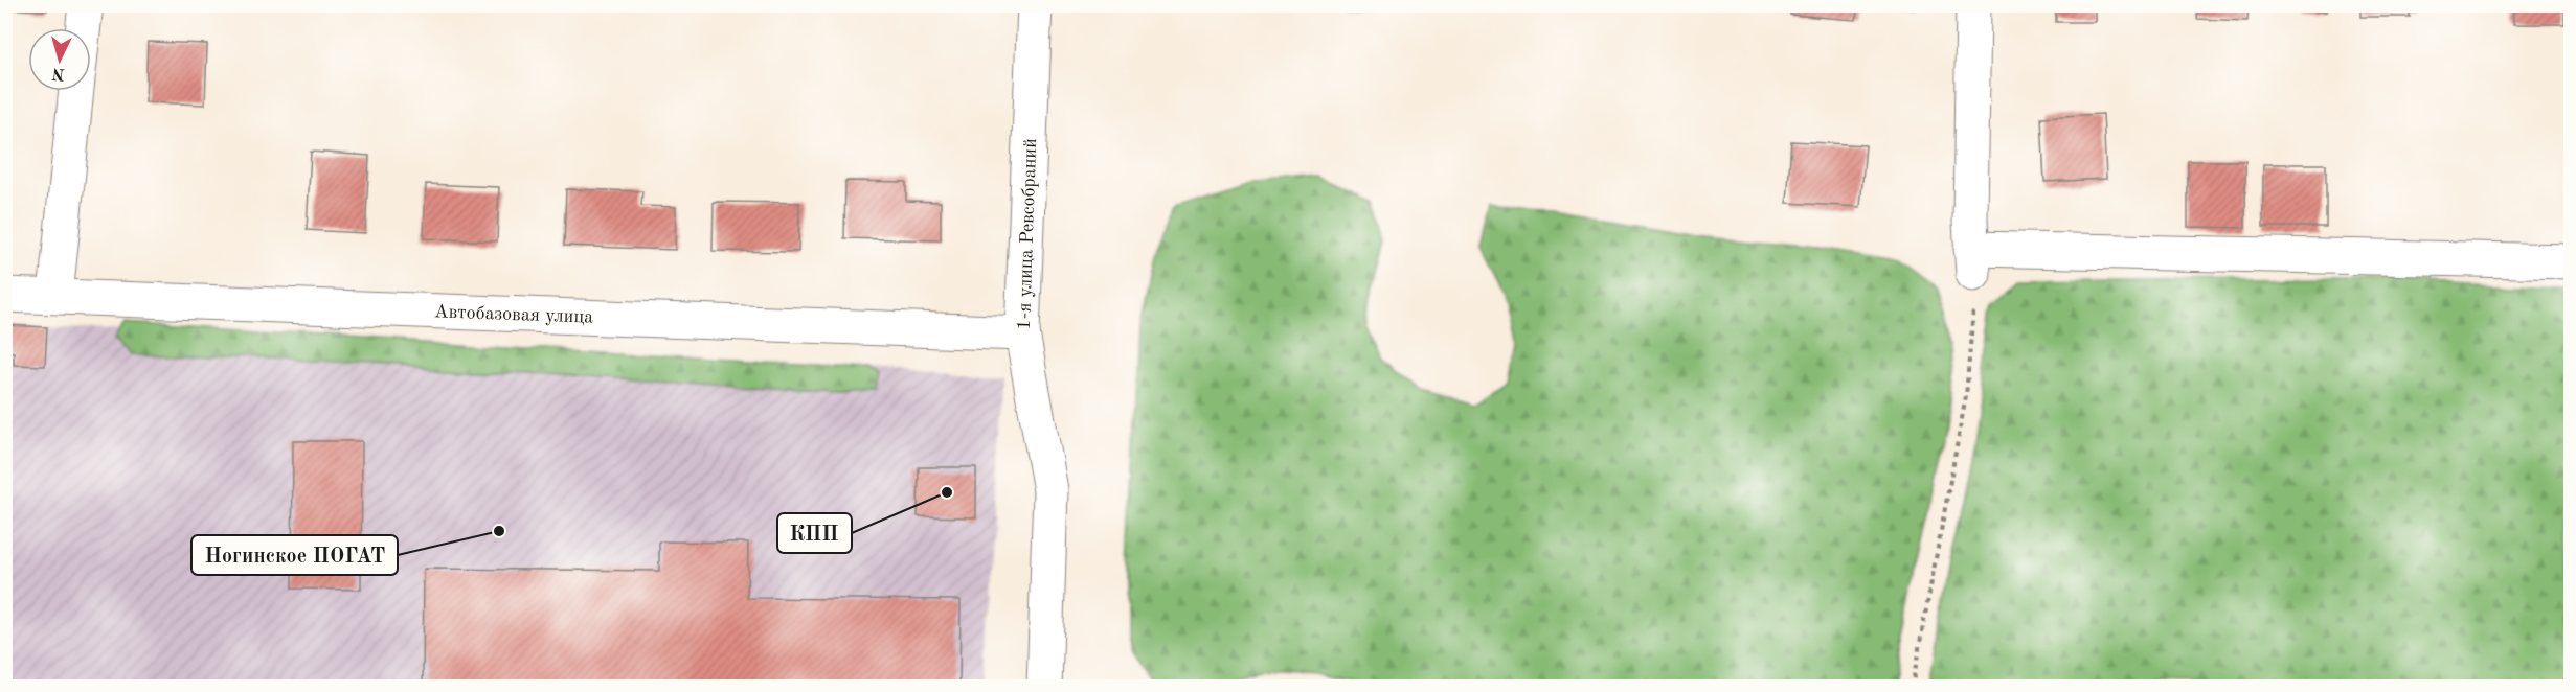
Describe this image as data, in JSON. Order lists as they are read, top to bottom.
{
  "streets": {
    "street": ["1-я улица Ревсобраний", "Автобазовая улица"]
  },
  "crossings": [
    ["1-я улица Ревсобраний", "Автобазовая улица"]
  ],
  "places": ["КПП", "Ногинское ПОГАТ"],
  "north": "bottom"
}
